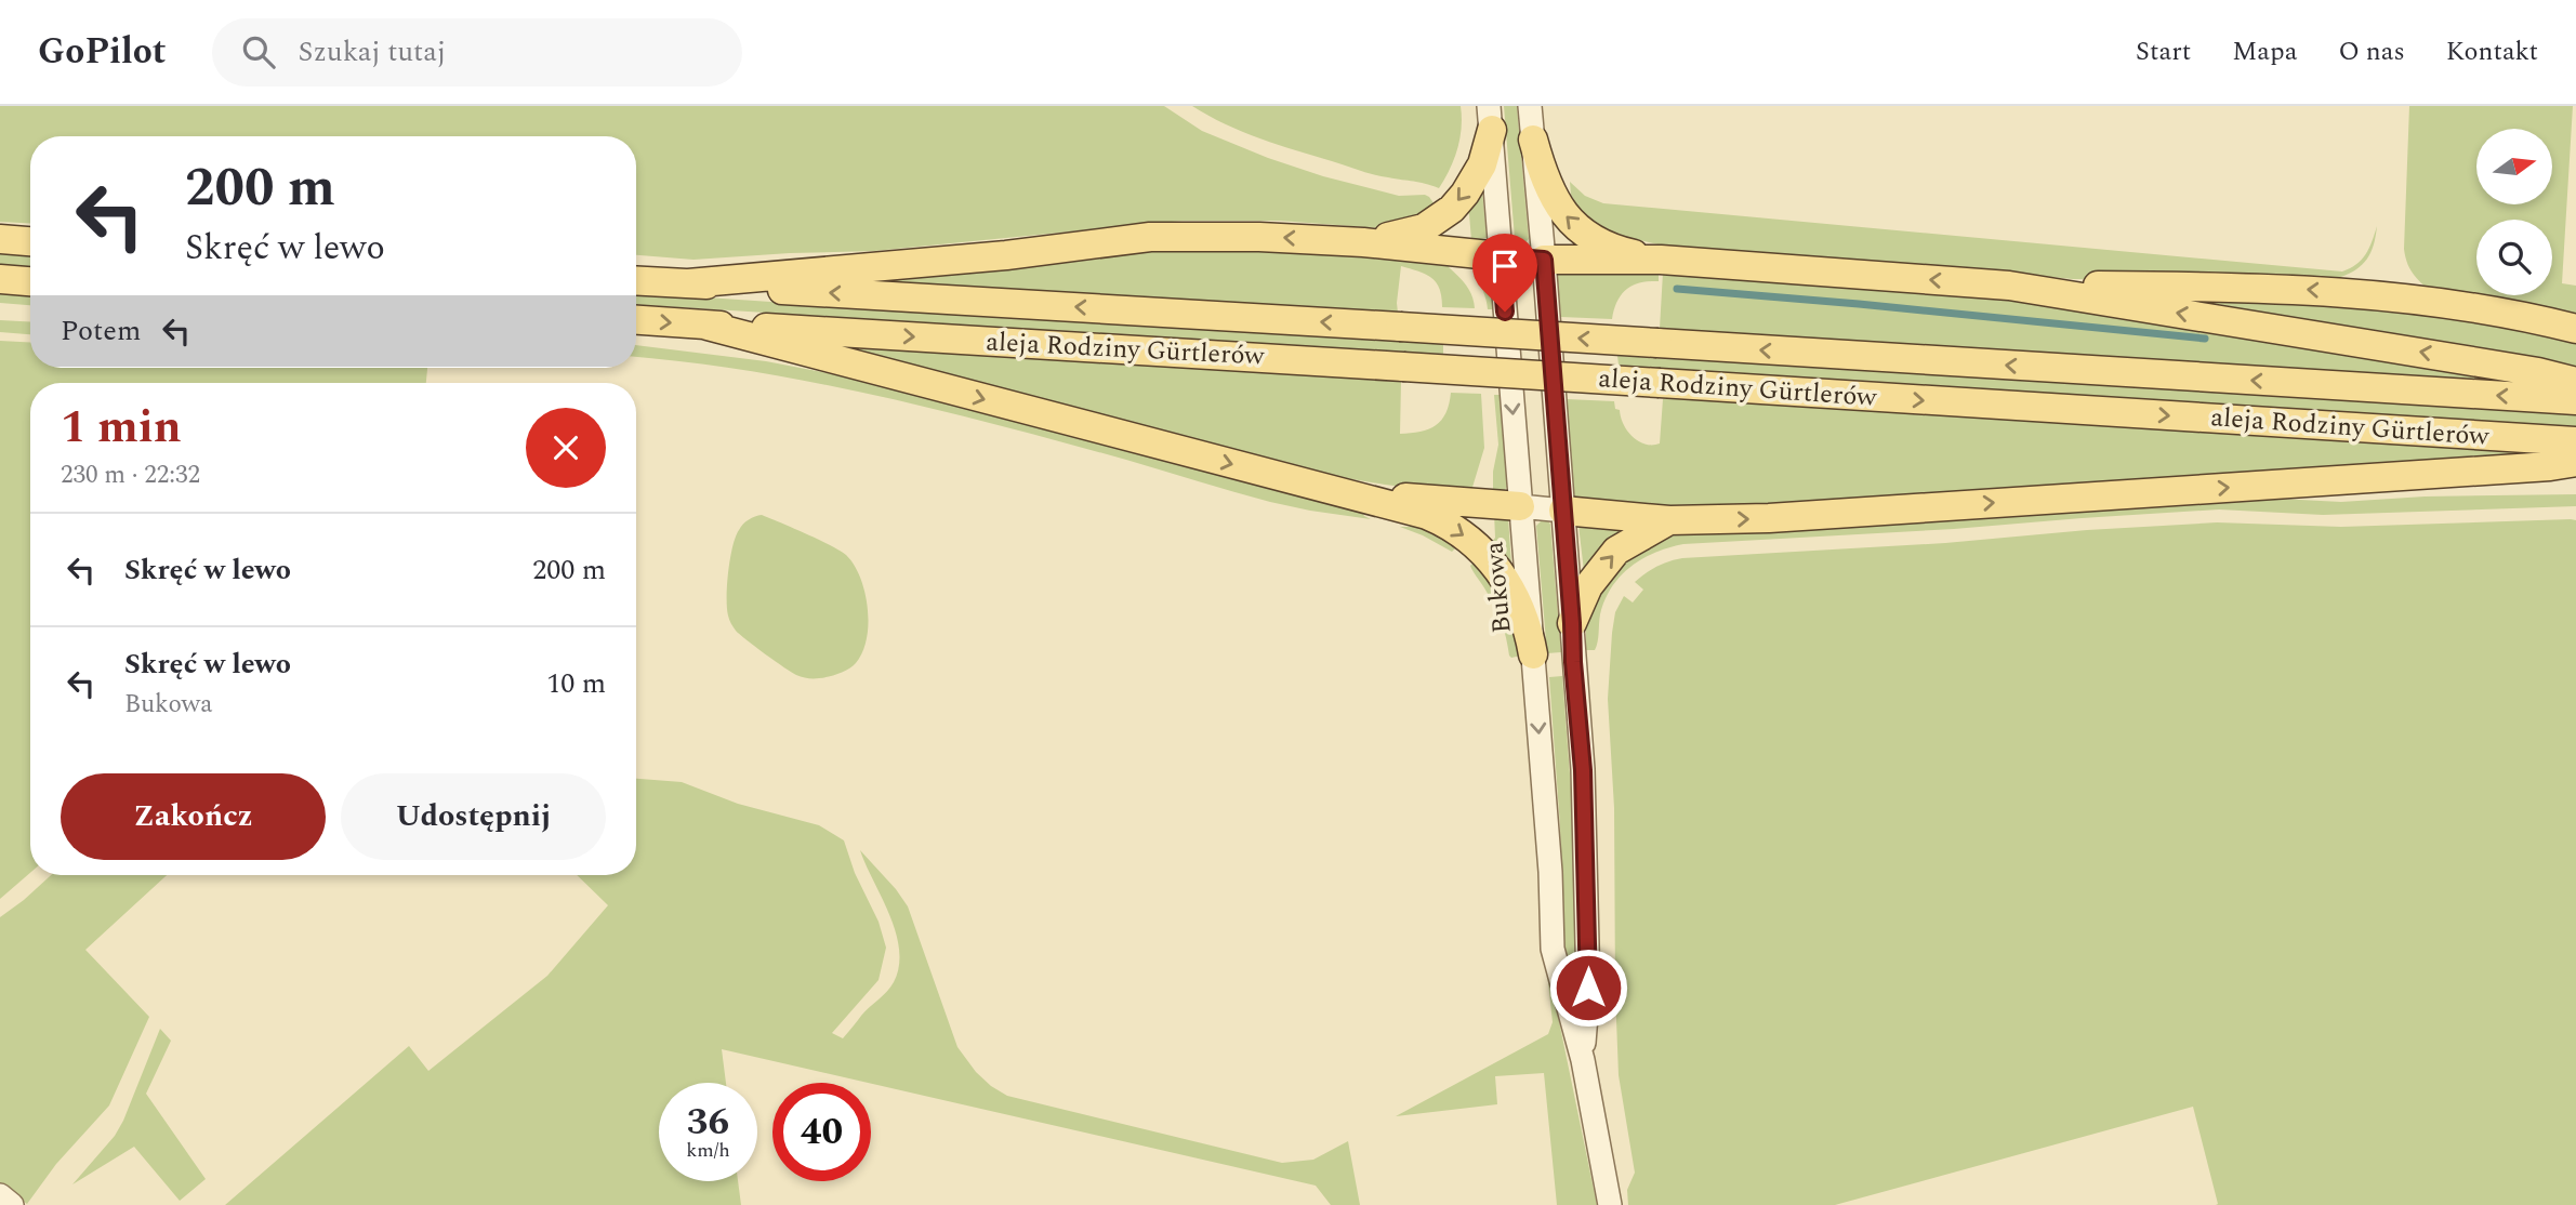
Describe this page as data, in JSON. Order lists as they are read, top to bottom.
{
  "streets": {
    "main road": ["aleja Rodziny Gürtlerów"],
    "street": ["Bukowa"]
  },
  "north": "right",
  "page": {
    "header": "GoPilot",
    "search": "Szukaj tutaj",
    "nav": [
      "Start",
      "Mapa",
      "O nas",
      "Kontakt"
    ],
    "turn": ["200 m", "Skręć w lewo"],
    "then": "Potem",
    "heading": ["1 min", "230 m · 22:32"],
    "list": [
      {
        "name": "Skręć w lewo",
        "value": "200 m"
      },
      {
        "name": "Skręć w lewo",
        "note": "Bukowa",
        "value": "10 m"
      }
    ],
    "buttons": ["Zakończ", "Udostępnij"],
    "speed": "36 km/h",
    "limit": "40"
  }
}
